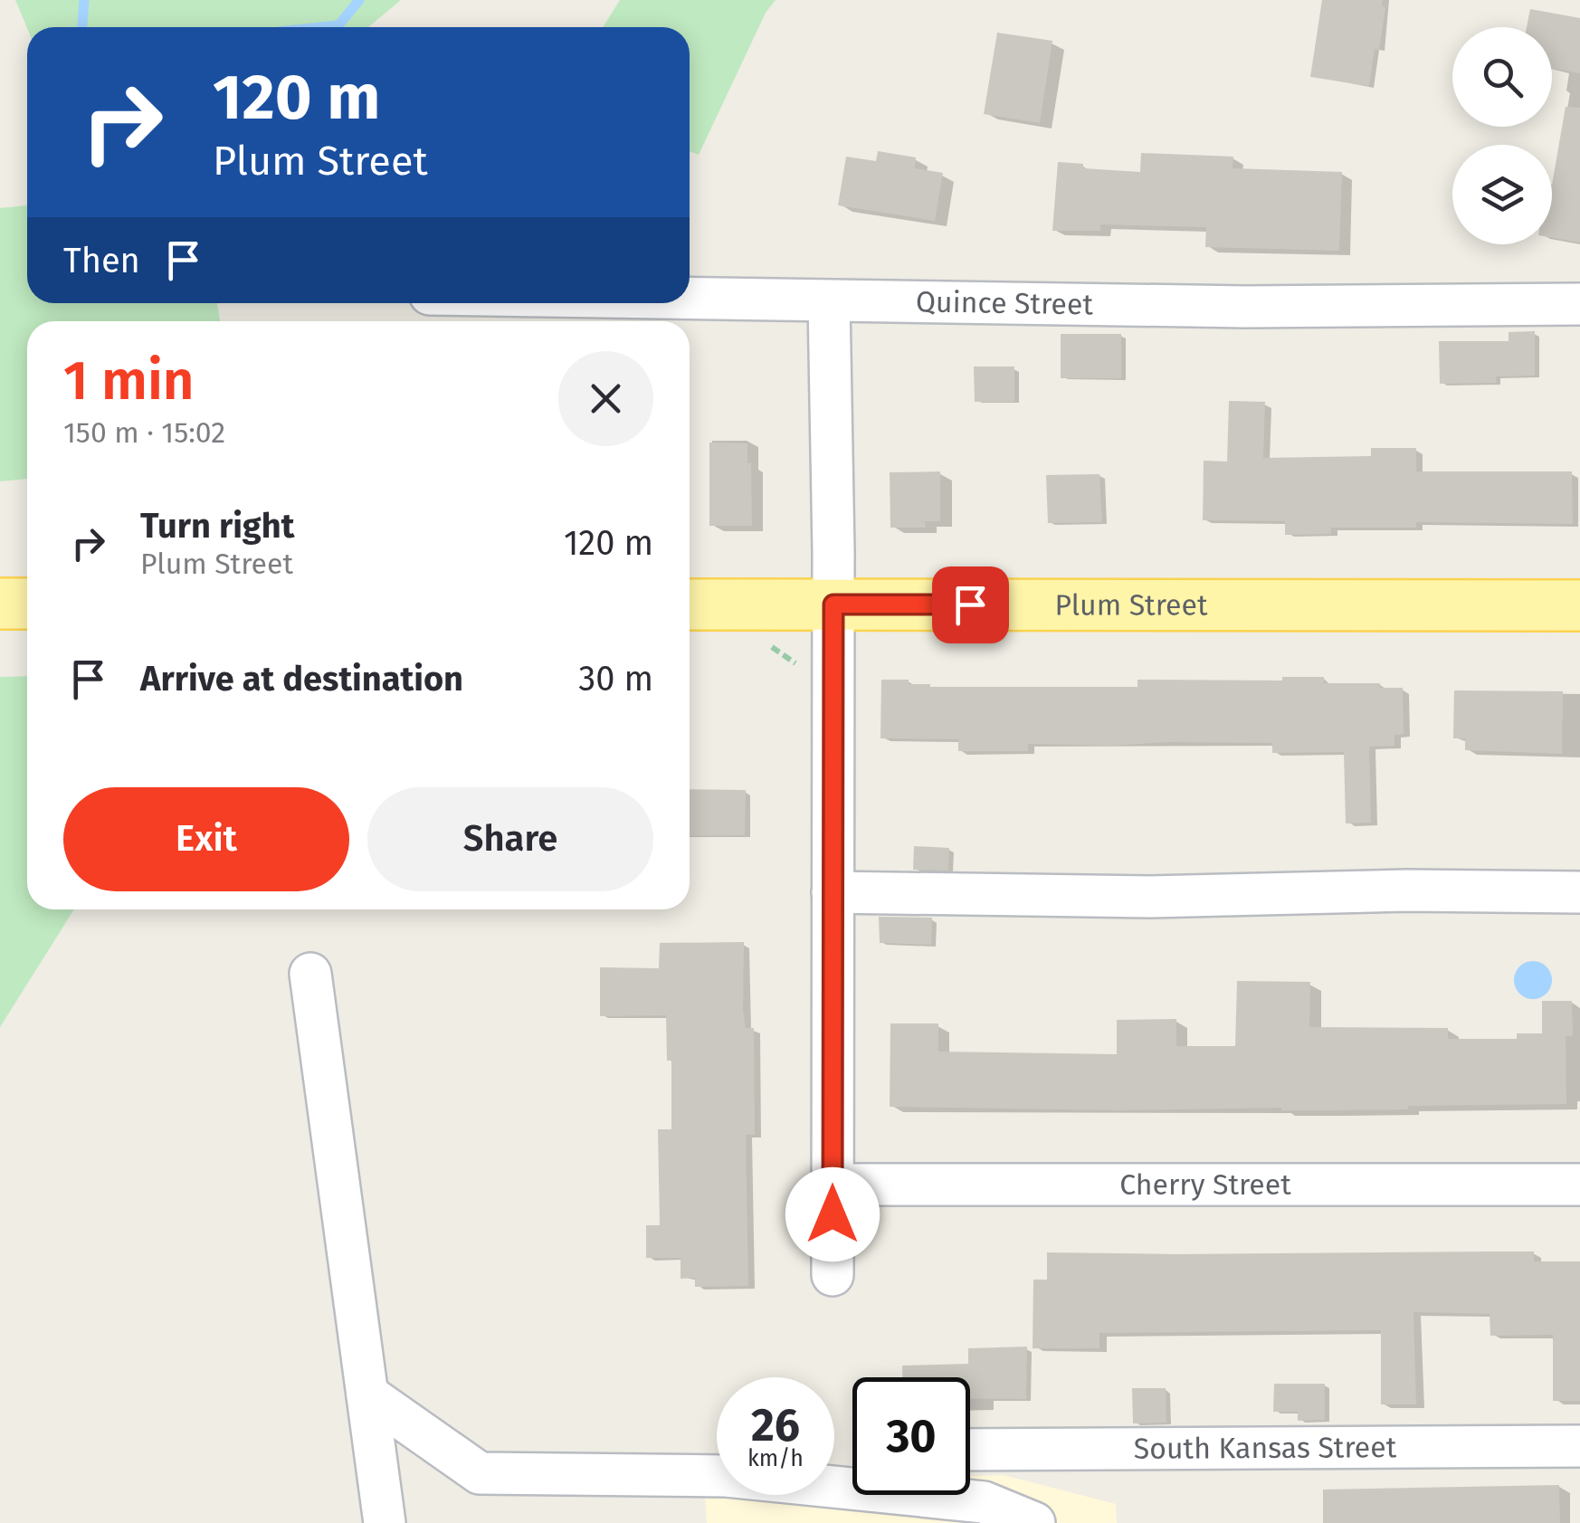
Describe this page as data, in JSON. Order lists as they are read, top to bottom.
{
  "streets": {
    "main road": ["Plum Street"],
    "street": ["Quince Street", "Cherry Street", "South Kansas Street"]
  },
  "page": {
    "turn": ["120 m", "Plum Street"],
    "then": "Then",
    "heading": ["1 min", "150 m · 15:02"],
    "list": [
      {
        "name": "Turn right",
        "note": "Plum Street",
        "value": "120 m"
      },
      {
        "name": "Arrive at destination",
        "value": "30 m"
      }
    ],
    "buttons": ["Exit", "Share"],
    "speed": "26 km/h",
    "limit": "30"
  }
}
